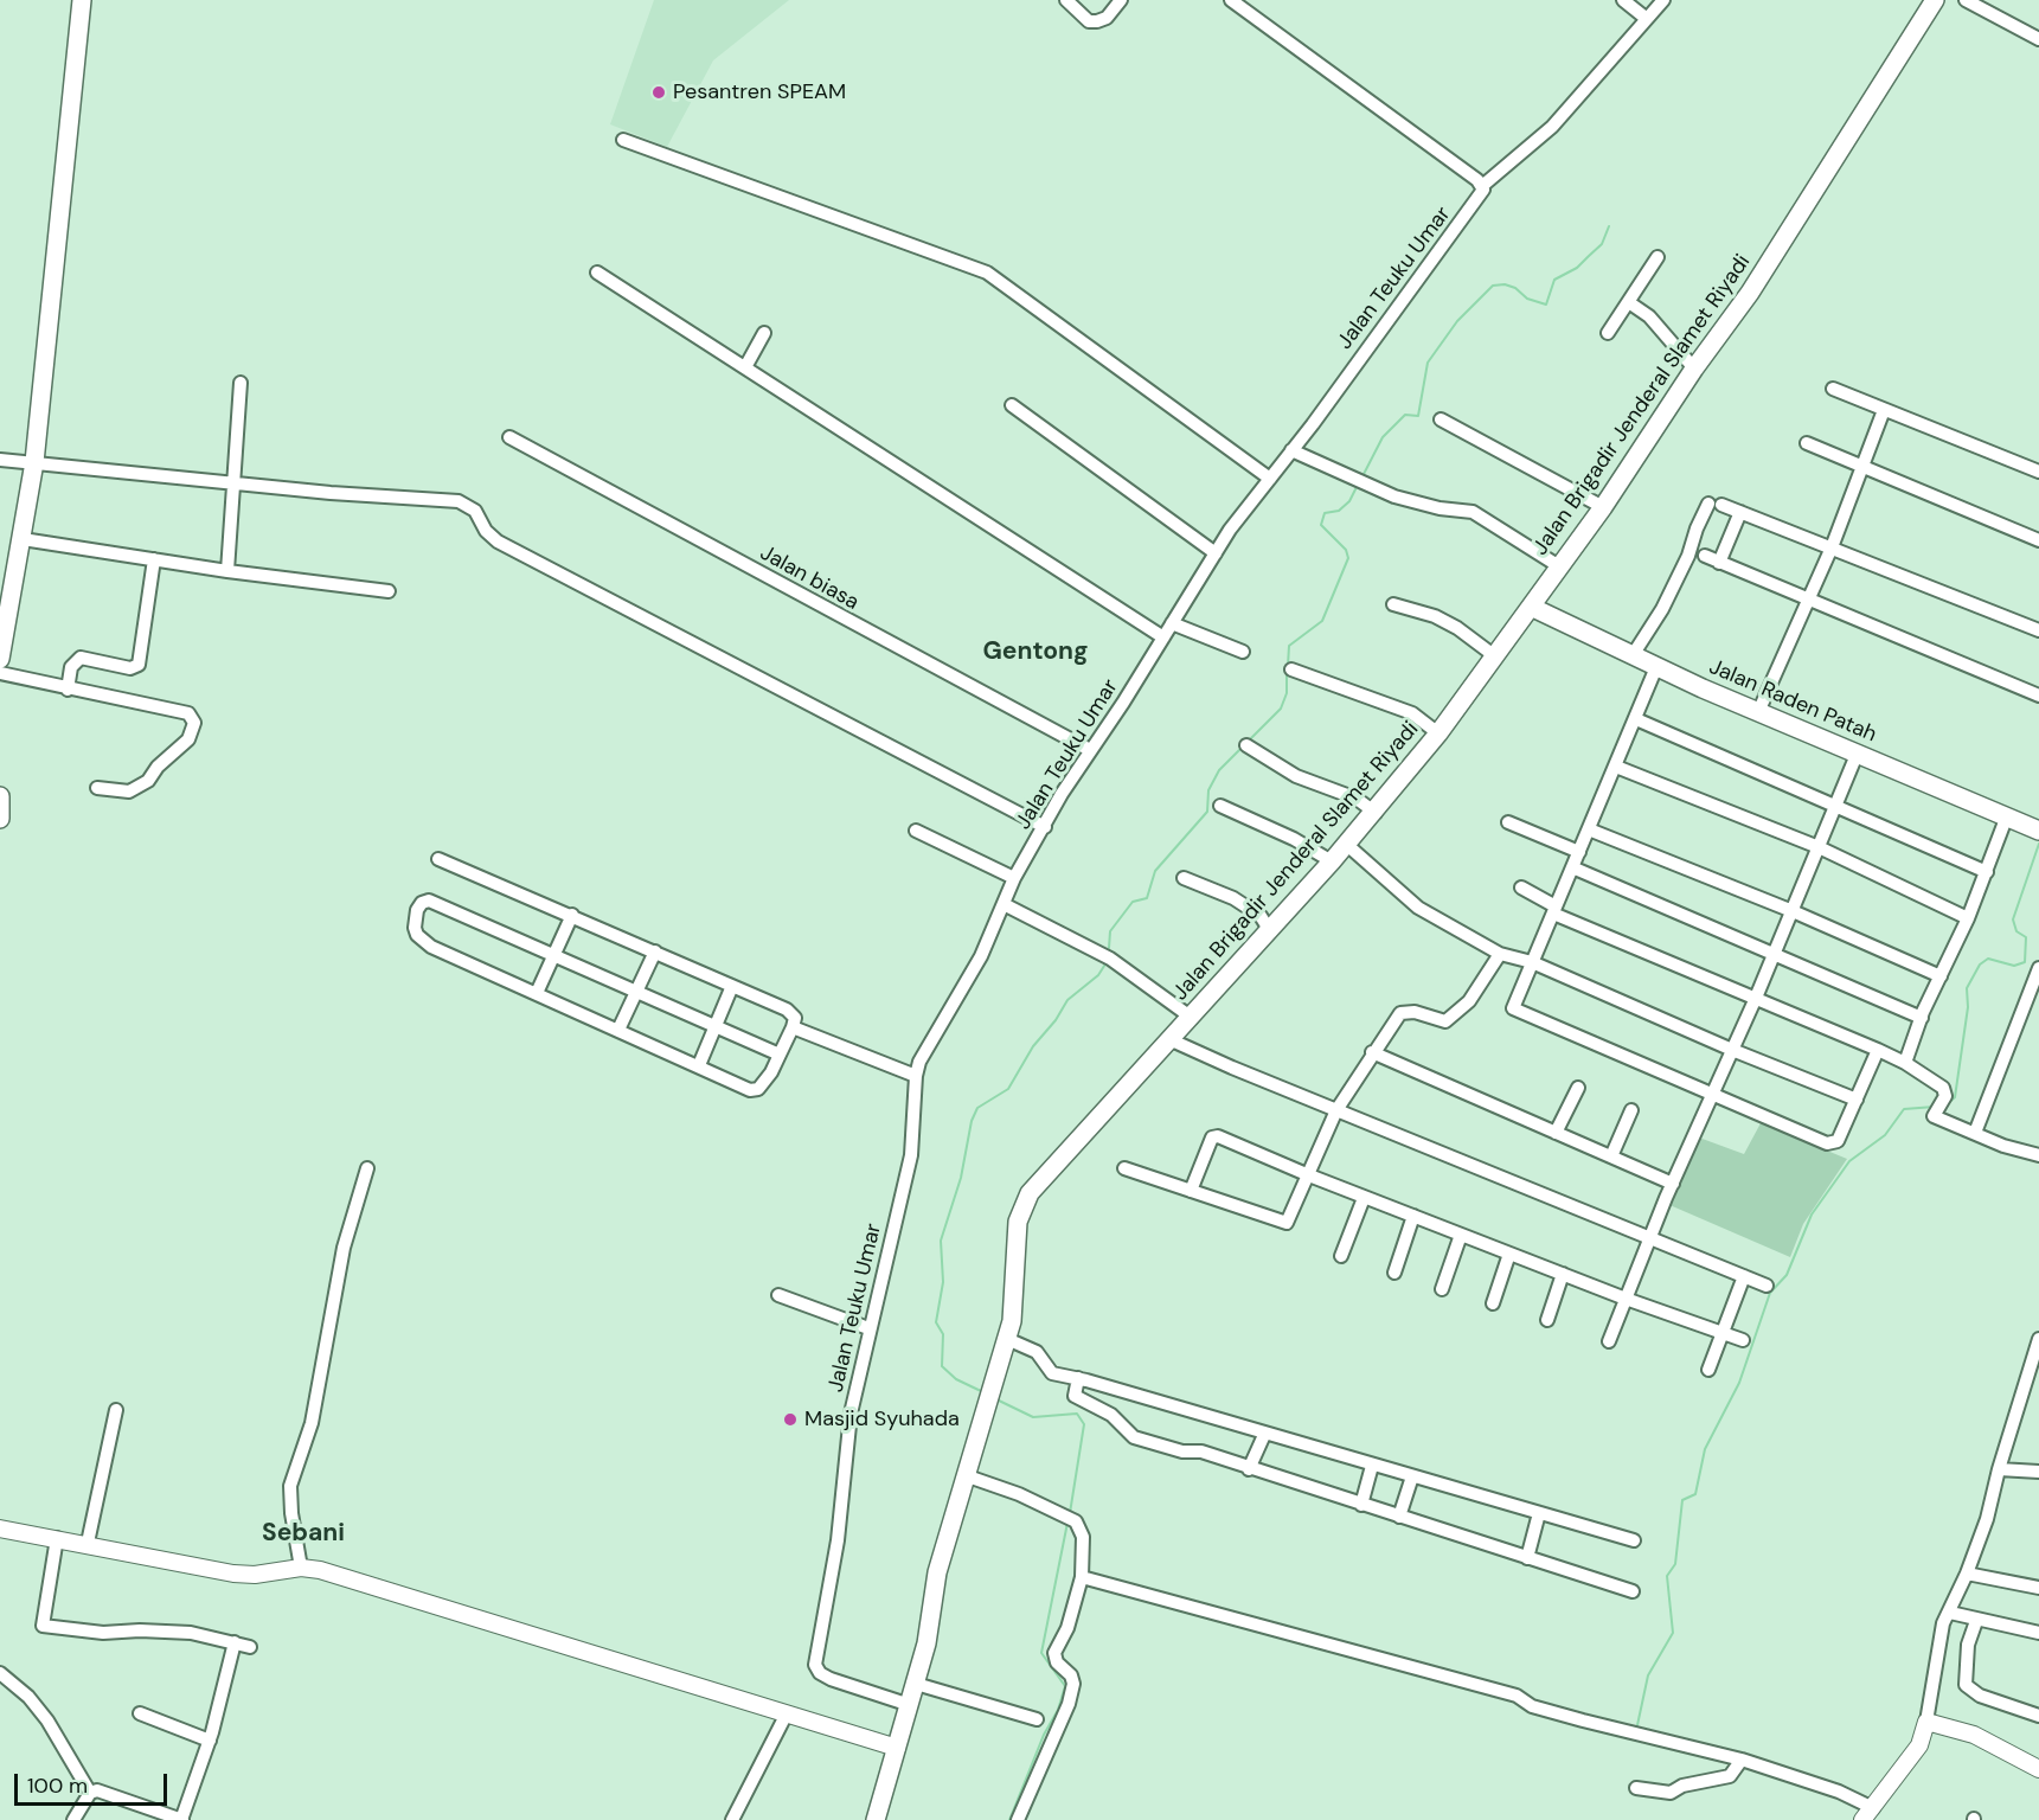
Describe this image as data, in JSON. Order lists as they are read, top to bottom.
{
  "streets": {
    "main road": ["Jalan Brigadir Jenderal Slamet Riyadi", "Jalan Raden Patah"],
    "street": ["Jalan Teuku Umar", "Jalan biasa"]
  },
  "crossings": [
    ["Jalan Teuku Umar", "Jalan Brigadir Jenderal Slamet Riyadi"],
    ["Jalan Teuku Umar", "Jalan biasa"],
    ["Jalan Brigadir Jenderal Slamet Riyadi", "Jalan Raden Patah"]
  ],
  "districts": ["Gentong", "Sebani"],
  "places": ["Pesantren SPEAM", "Masjid Syuhada"],
  "scale_bar": "100 m"
}
